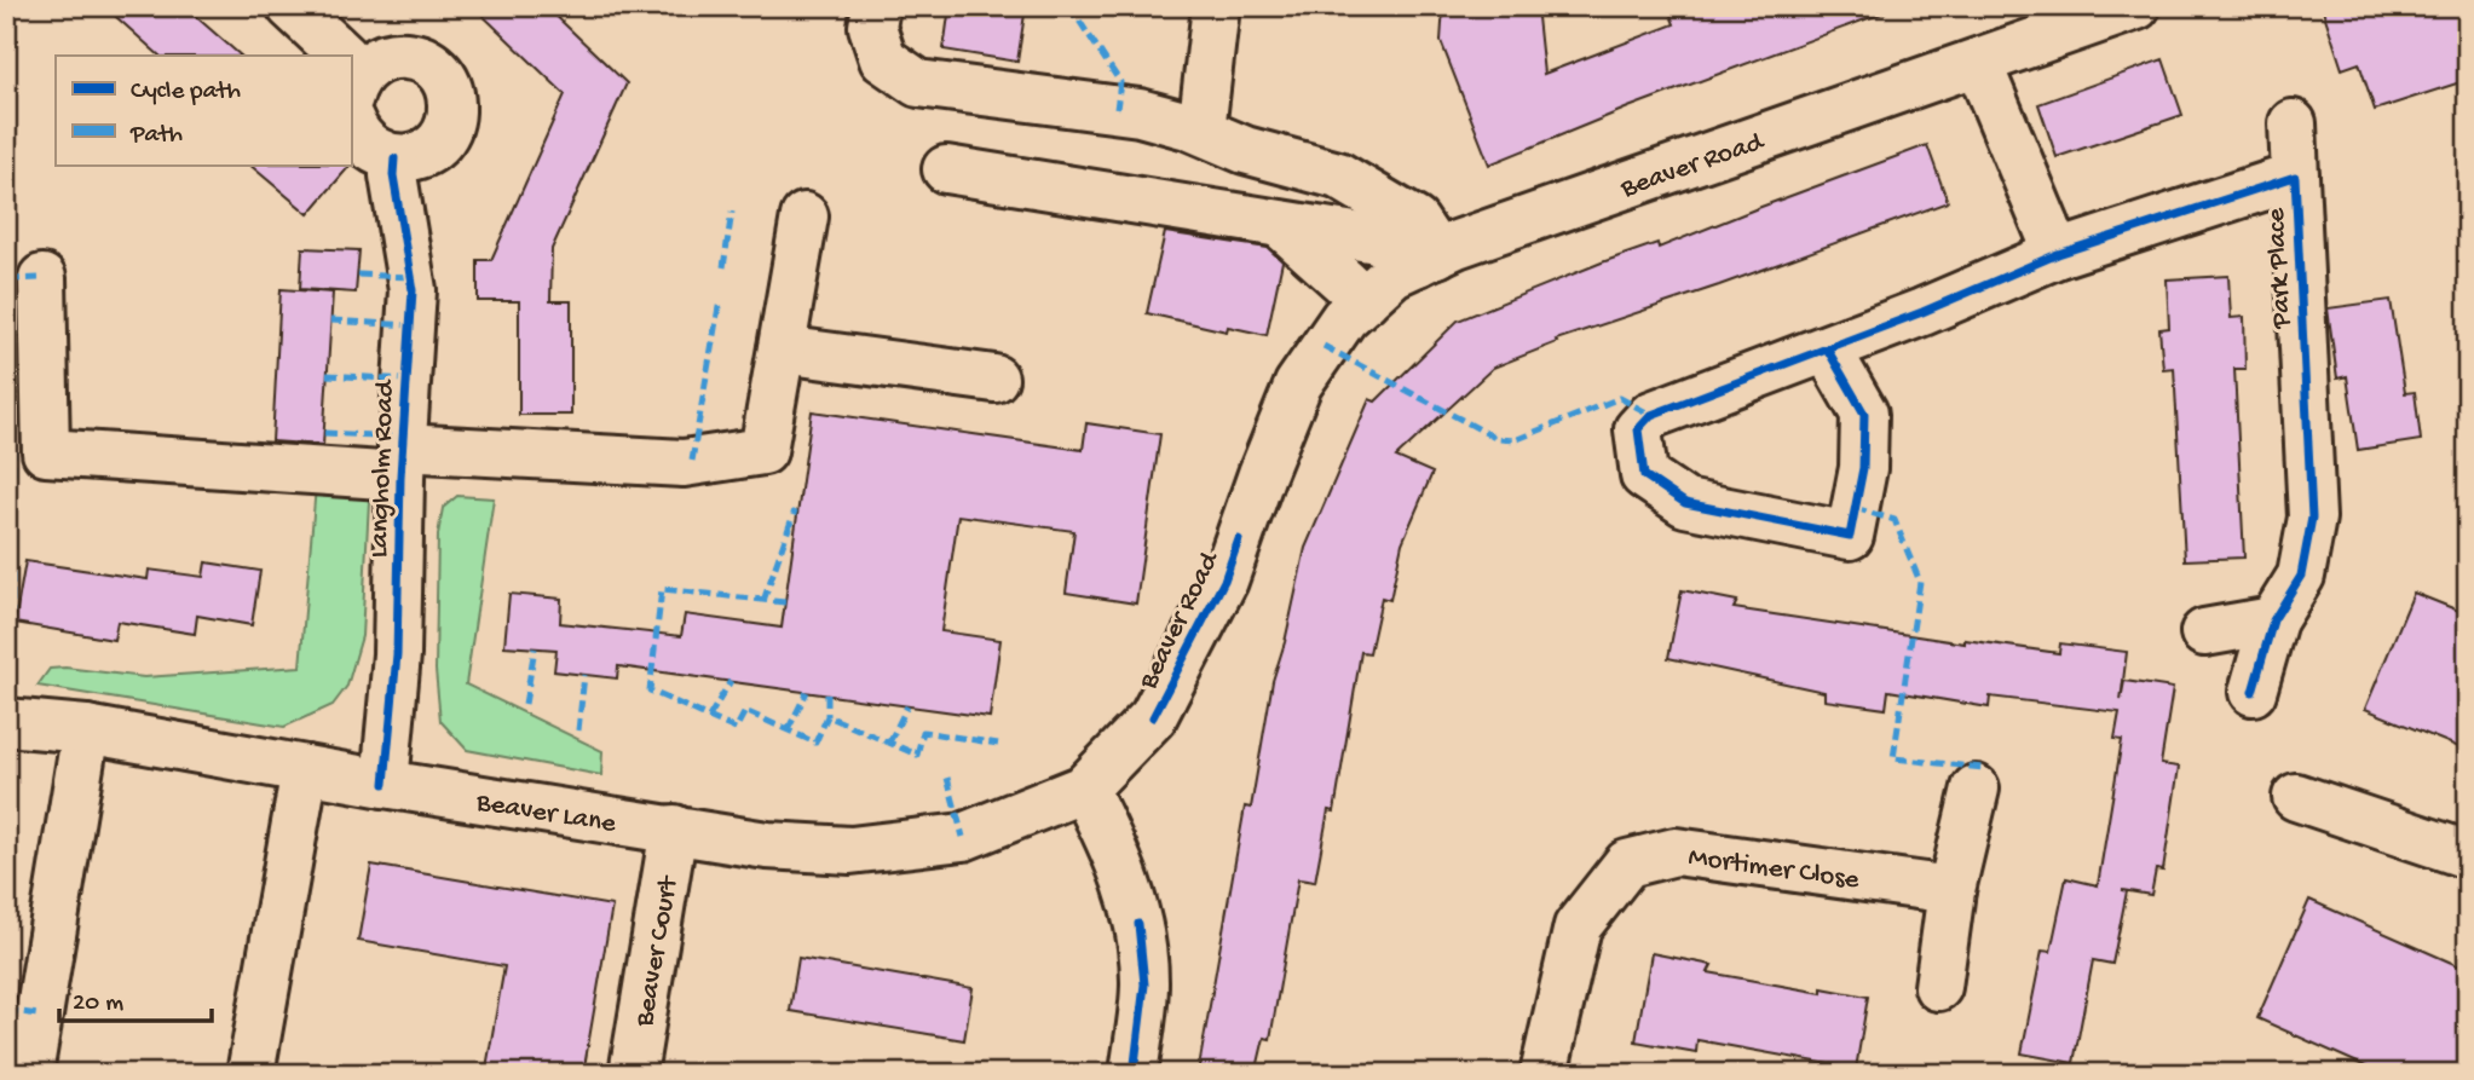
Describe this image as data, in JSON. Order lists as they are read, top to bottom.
{
  "streets": {
    "street": [
      "Beaver Road",
      "Park Place",
      "Langholm Road",
      "Beaver Lane",
      "Mortimer Close",
      "Beaver Court"
    ]
  },
  "crossings": [
    ["Beaver Road", "Beaver Lane"],
    ["Langholm Road", "Beaver Lane"],
    ["Beaver Lane", "Beaver Court"]
  ],
  "legend": ["Cycle path", "Path"],
  "scale_bar": "20 m"
}
